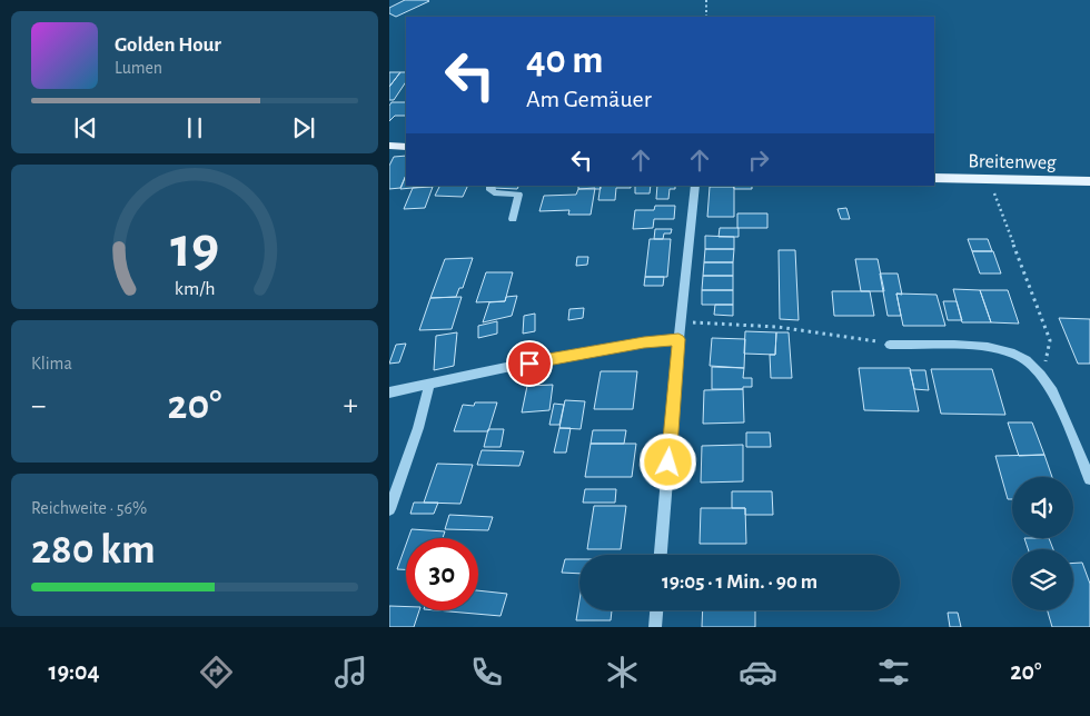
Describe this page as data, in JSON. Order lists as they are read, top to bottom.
{
  "streets": {
    "main road": ["Breitenweg"]
  },
  "page": {
    "turn": ["40 m", "Am Gemäuer"],
    "song": ["Golden Hour", "Lumen"],
    "tile": [
      "Klima",
      ["Reichweite · 56%", "280 km"]
    ],
    "heat": ["−", "20°", "+"],
    "limit": "30",
    "trip": "19:05 · 1 Min. · 90 m",
    "tabs": ["19:04", "20°"],
    "gauge": ["19", "km/h"]
  }
}
